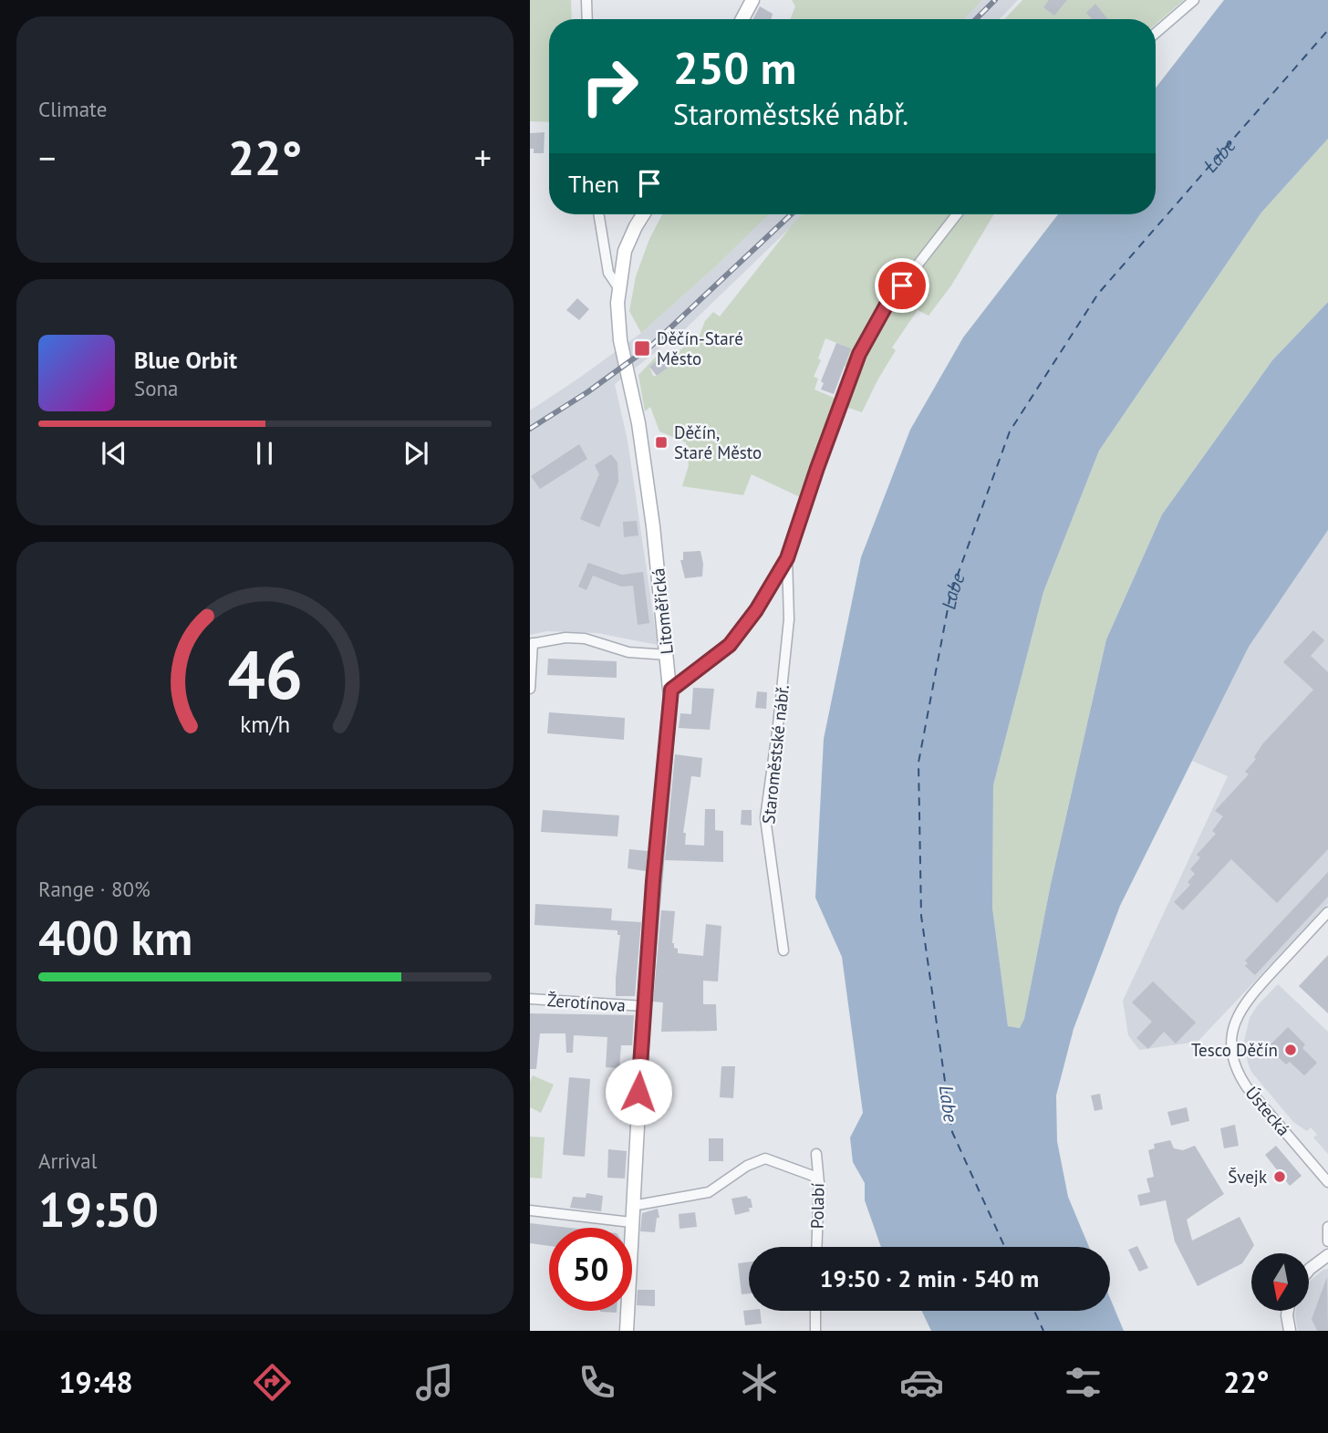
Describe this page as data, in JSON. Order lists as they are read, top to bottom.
{
  "streets": {
    "main road": ["Litoměřická"],
    "street": [
      "Staroměstské nábř.",
      "Žerotínova",
      "Ústecká",
      "Polabí"
    ]
  },
  "crossings": [
    ["Litoměřická", "Staroměstské nábř."],
    ["Litoměřická", "Žerotínova"]
  ],
  "water": ["Labe"],
  "places": {
    "transit": ["Děčín-Staré Město", "Děčín, Staré Město"],
    "other": ["Tesco Děčín", "Švejk"]
  },
  "north": "bottom",
  "page": {
    "tile": [
      "Climate",
      ["Range · 80%", "400 km"],
      ["Arrival", "19:50"]
    ],
    "turn": ["250 m", "Staroměstské nábř."],
    "heat": ["−", "22°", "+"],
    "then": "Then",
    "song": ["Blue Orbit", "Sona"],
    "limit": "50",
    "trip": "19:50 · 2 min · 540 m",
    "tabs": ["19:48", "22°"],
    "gauge": ["46", "km/h"]
  }
}
